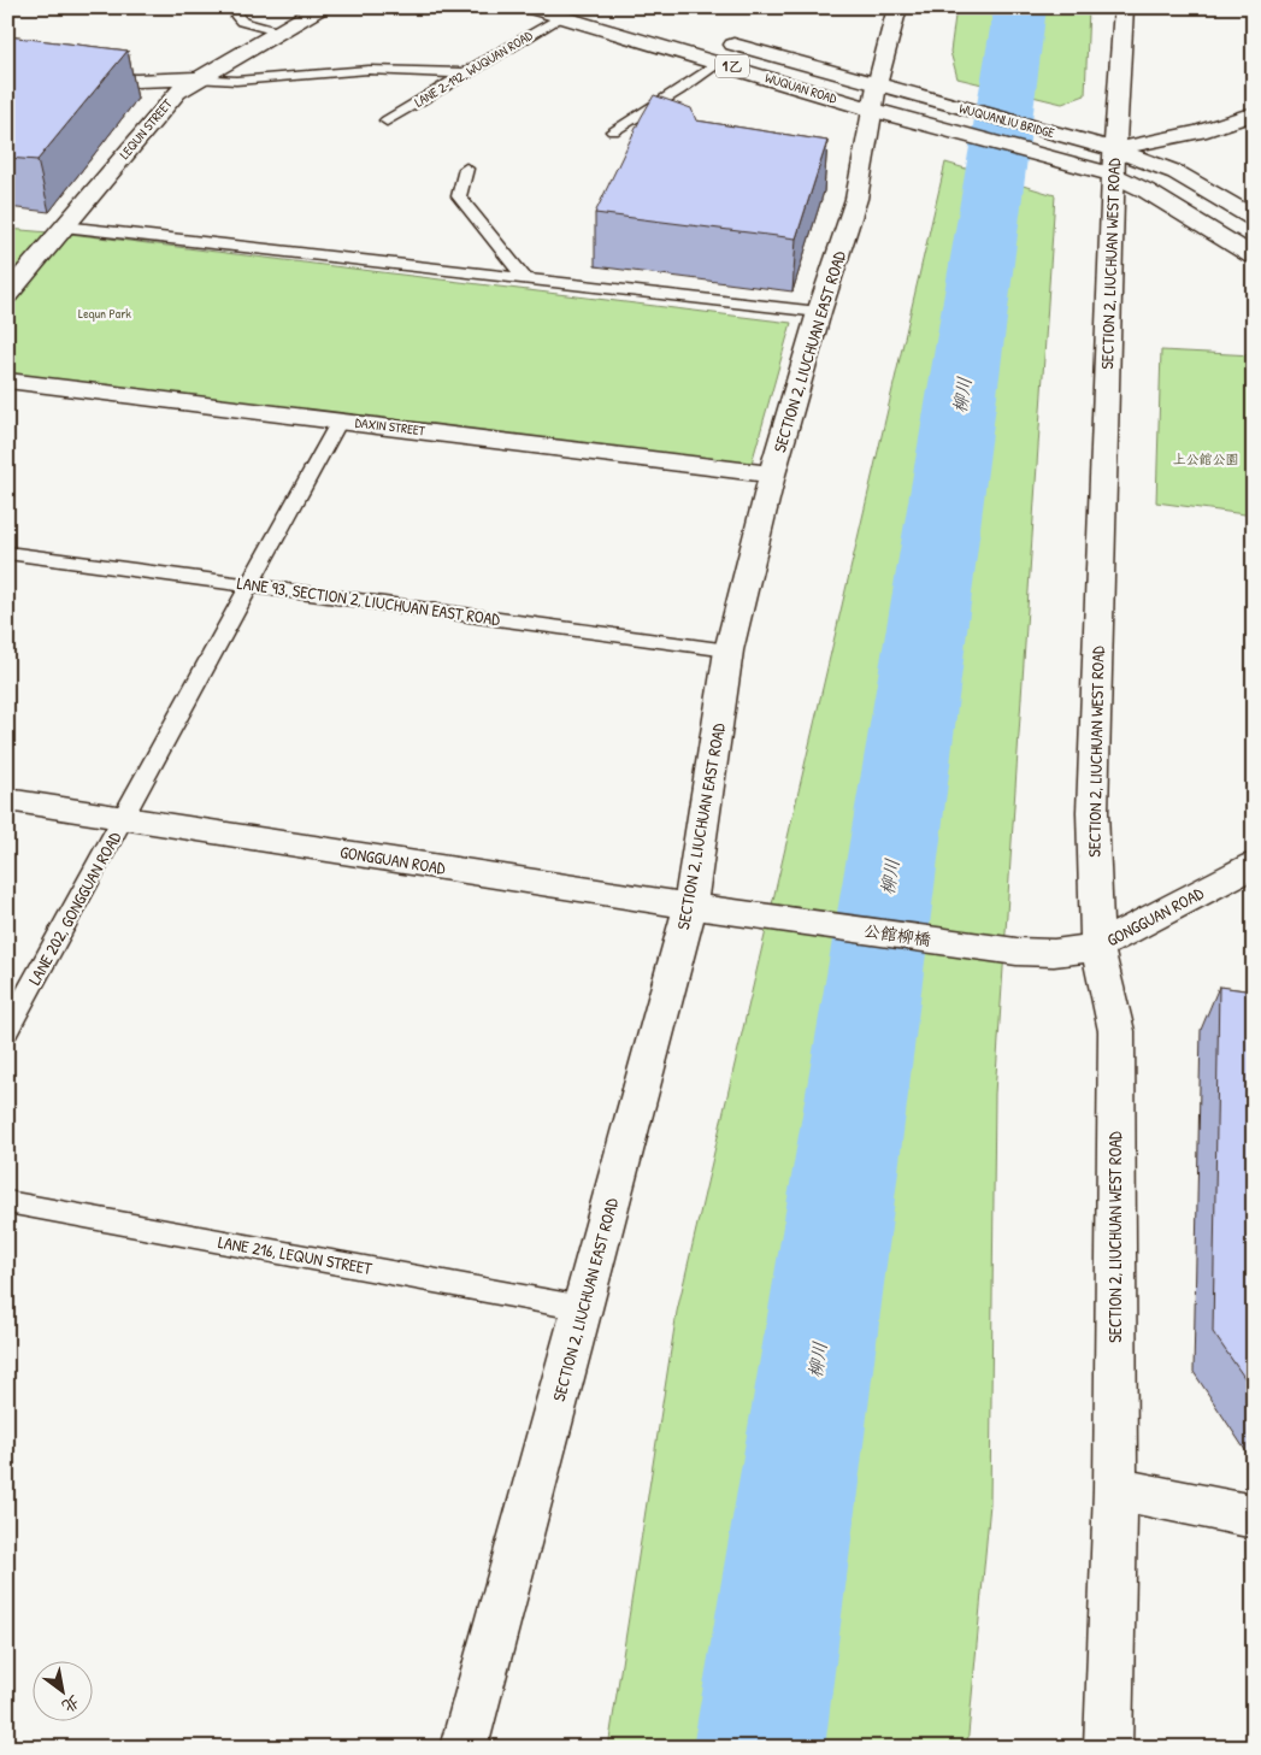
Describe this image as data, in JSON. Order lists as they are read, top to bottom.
{
  "streets": {
    "street": [
      "1乙",
      "WUQUAN ROAD",
      "WUQUANLIU BRIDGE",
      "LEQUN STREET",
      "SECTION 2, LIUCHUAN WEST ROAD",
      "SECTION 2, LIUCHUAN EAST ROAD",
      "DAXIN STREET",
      "GONGGUAN ROAD",
      "公館柳橋"
    ],
    "lane": [
      "LANE 2-192, WUQUAN ROAD",
      "LANE 93, SECTION 2, LIUCHUAN EAST ROAD",
      "LANE 202, GONGGUAN ROAD",
      "LANE 216, LEQUN STREET"
    ]
  },
  "crossings": [
    ["1乙", "WUQUANLIU BRIDGE"],
    ["1乙", "SECTION 2, LIUCHUAN WEST ROAD"],
    ["LANE 2-192, WUQUAN ROAD", "WUQUAN ROAD"],
    ["WUQUAN ROAD", "WUQUANLIU BRIDGE"],
    ["WUQUAN ROAD", "SECTION 2, LIUCHUAN EAST ROAD"],
    ["WUQUANLIU BRIDGE", "SECTION 2, LIUCHUAN WEST ROAD"],
    ["SECTION 2, LIUCHUAN WEST ROAD", "GONGGUAN ROAD"],
    ["SECTION 2, LIUCHUAN EAST ROAD", "DAXIN STREET"],
    ["SECTION 2, LIUCHUAN EAST ROAD", "LANE 93, SECTION 2, LIUCHUAN EAST ROAD"],
    ["SECTION 2, LIUCHUAN EAST ROAD", "GONGGUAN ROAD"],
    ["SECTION 2, LIUCHUAN EAST ROAD", "LANE 216, LEQUN STREET"],
    ["DAXIN STREET", "LANE 202, GONGGUAN ROAD"],
    ["LANE 93, SECTION 2, LIUCHUAN EAST ROAD", "LANE 202, GONGGUAN ROAD"],
    ["GONGGUAN ROAD", "LANE 202, GONGGUAN ROAD"],
    ["GONGGUAN ROAD", "公館柳橋"]
  ],
  "water": ["柳川"],
  "parks": ["Lequn Park", "上公館公園"],
  "north": "bottom right"
}
